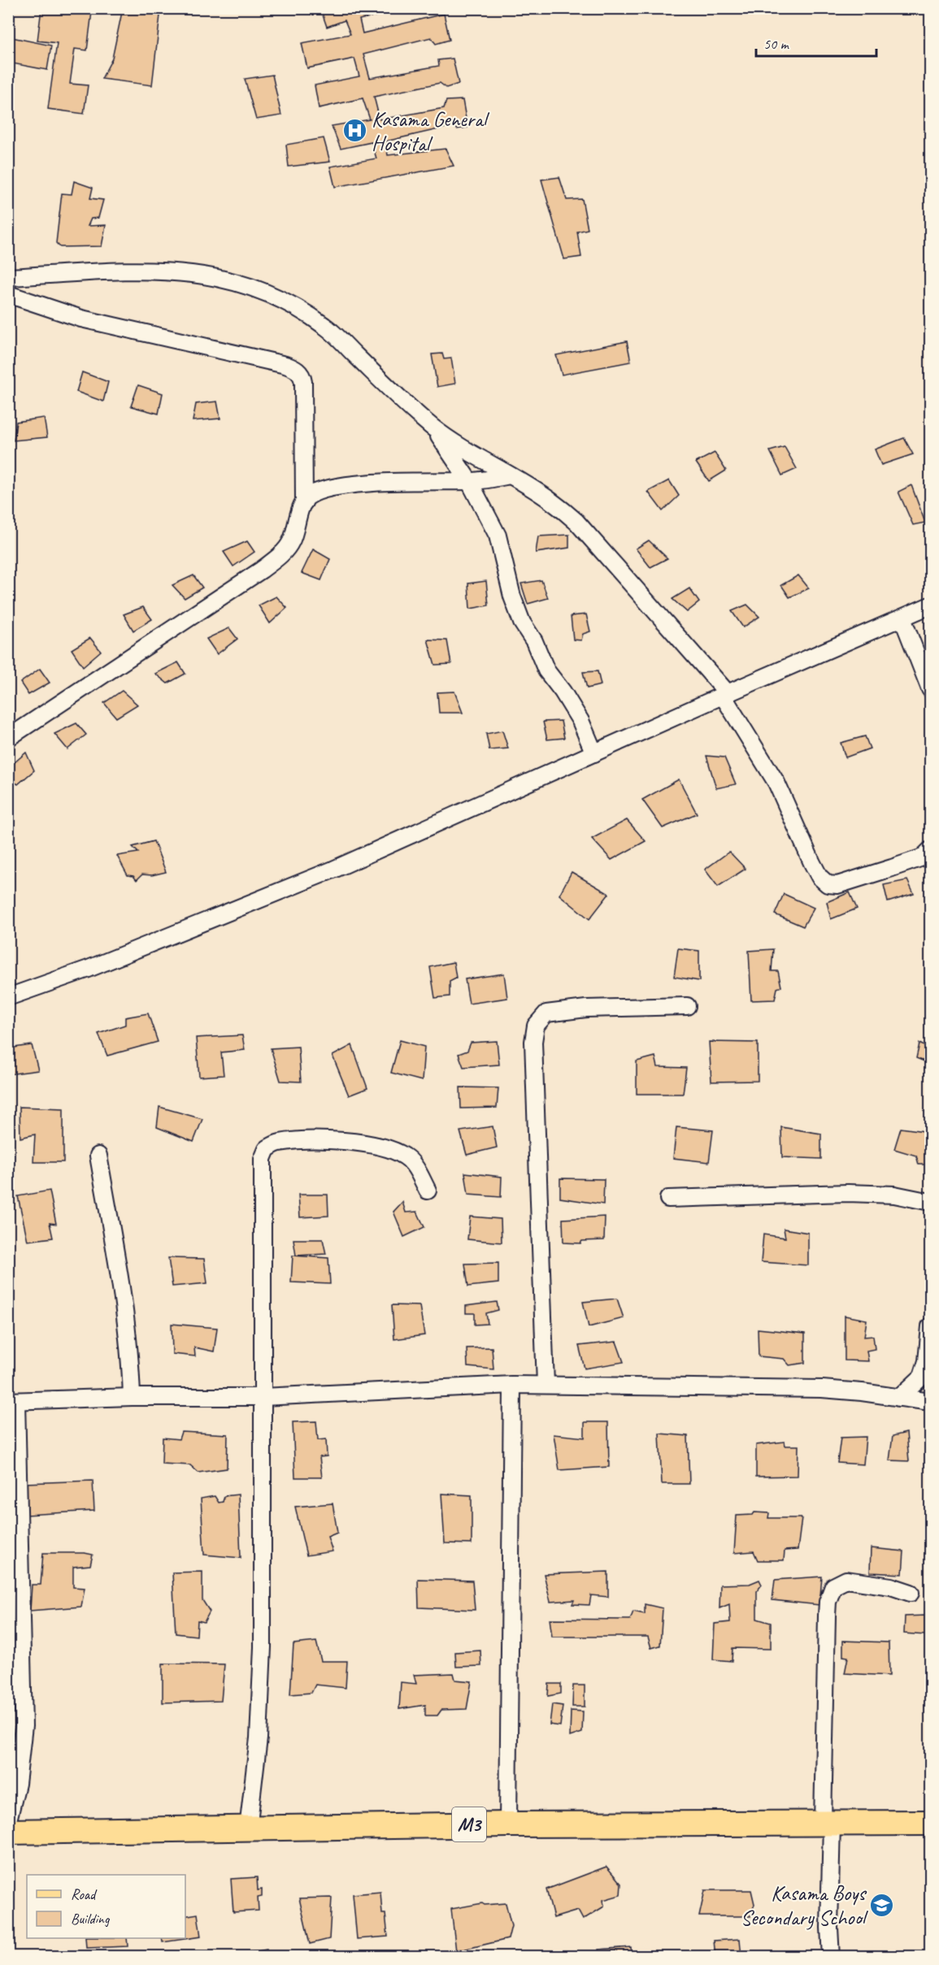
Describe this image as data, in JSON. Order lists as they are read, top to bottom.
{
  "streets": {
    "main road": ["M3"]
  },
  "places": {
    "hospital": ["Kasama General Hospital"],
    "school or university": ["Kasama Boys Secondary School"]
  },
  "legend": ["Road", "Building"],
  "scale_bar": "50 m"
}
